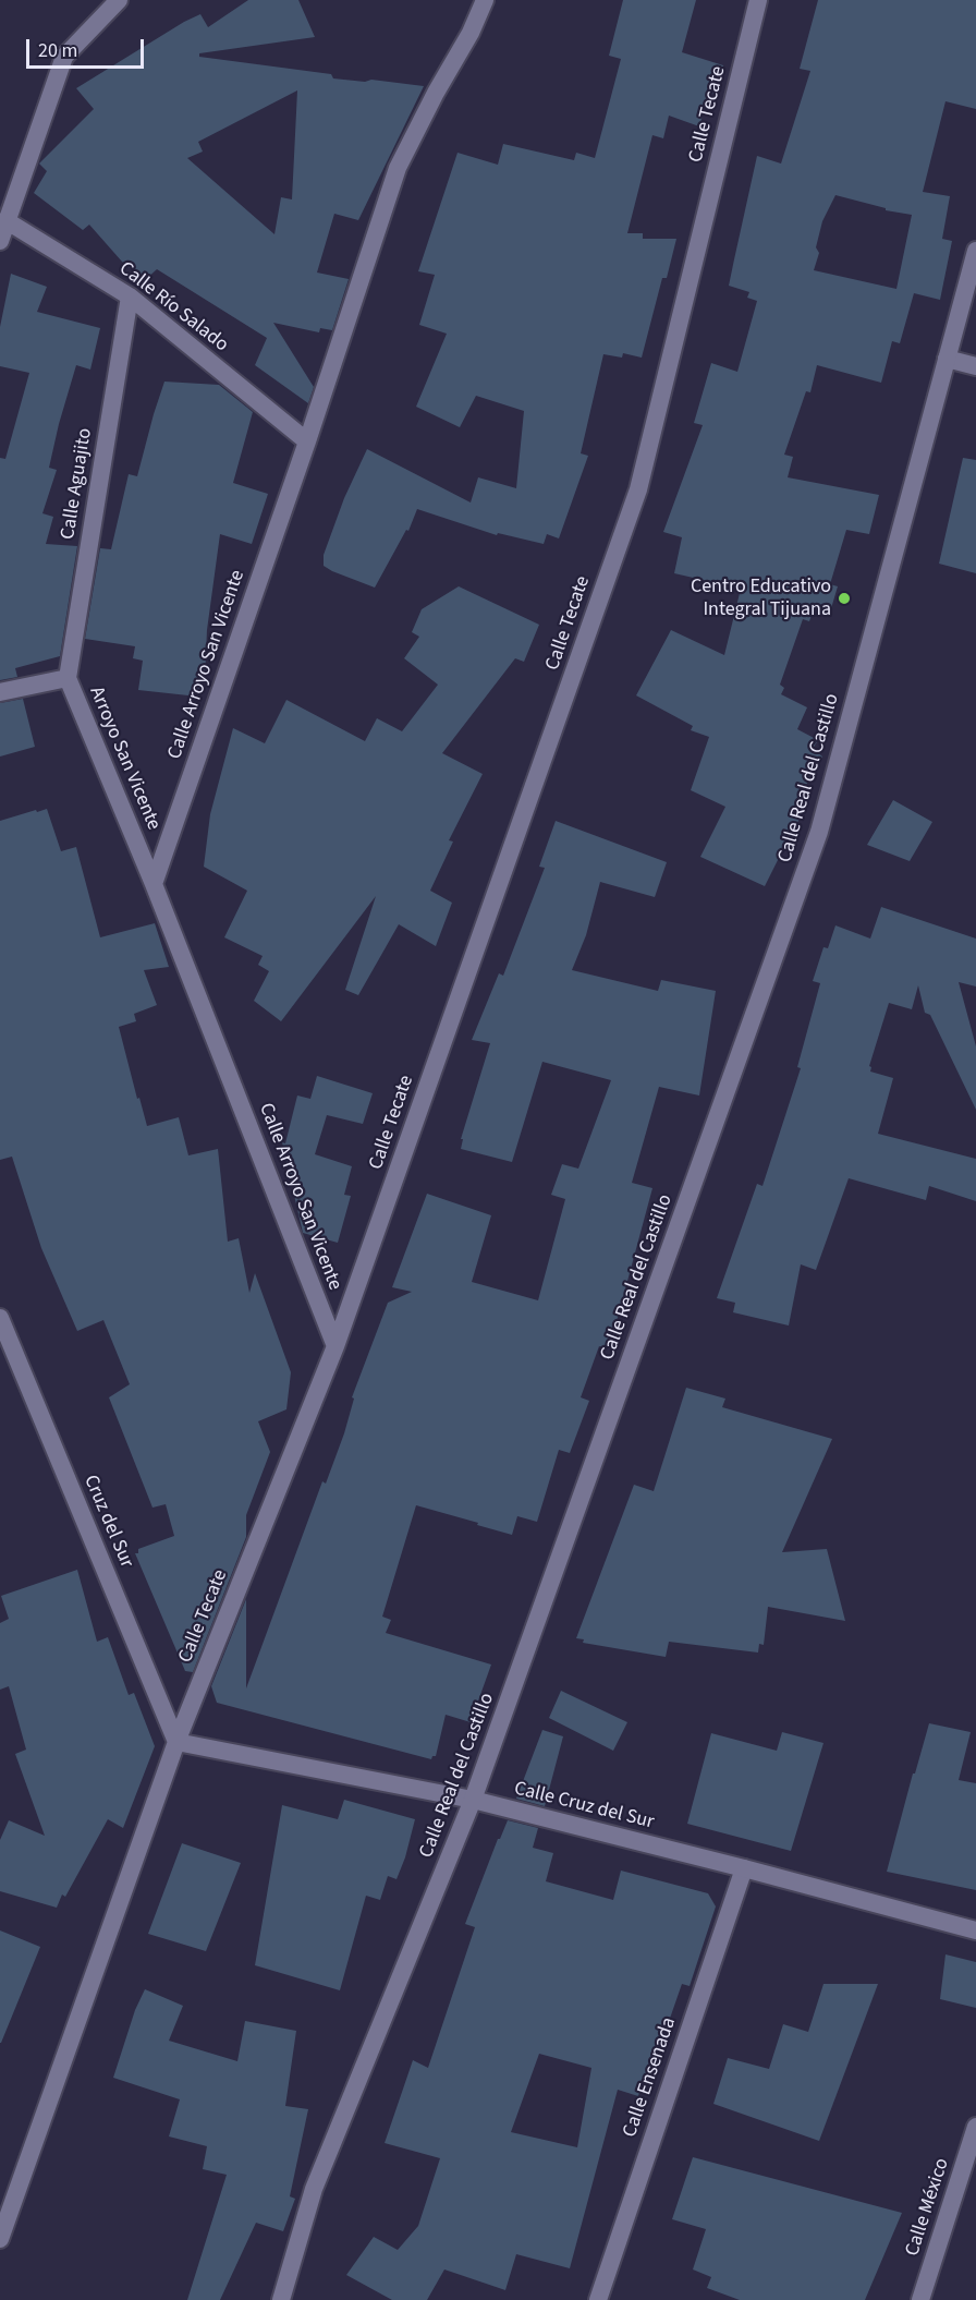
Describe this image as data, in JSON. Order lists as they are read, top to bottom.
{
  "streets": {
    "street": [
      "Calle Tecate",
      "Calle Río Salado",
      "Calle Aguajito",
      "Calle Arroyo San Vicente",
      "Arroyo San Vicente",
      "Calle Real del Castillo",
      "Cruz del Sur",
      "Calle Cruz del Sur",
      "Calle Ensenada",
      "Calle México"
    ]
  },
  "crossings": [
    ["Calle Tecate", "Calle Arroyo San Vicente"],
    ["Calle Tecate", "Cruz del Sur"],
    ["Calle Tecate", "Calle Cruz del Sur"],
    ["Calle Río Salado", "Calle Aguajito"],
    ["Calle Río Salado", "Calle Arroyo San Vicente"],
    ["Calle Aguajito", "Arroyo San Vicente"],
    ["Calle Arroyo San Vicente", "Arroyo San Vicente"],
    ["Calle Real del Castillo", "Calle Cruz del Sur"],
    ["Cruz del Sur", "Calle Cruz del Sur"],
    ["Calle Cruz del Sur", "Calle Ensenada"]
  ],
  "places": ["Centro Educativo Integral Tijuana"],
  "scale_bar": "20 m"
}
